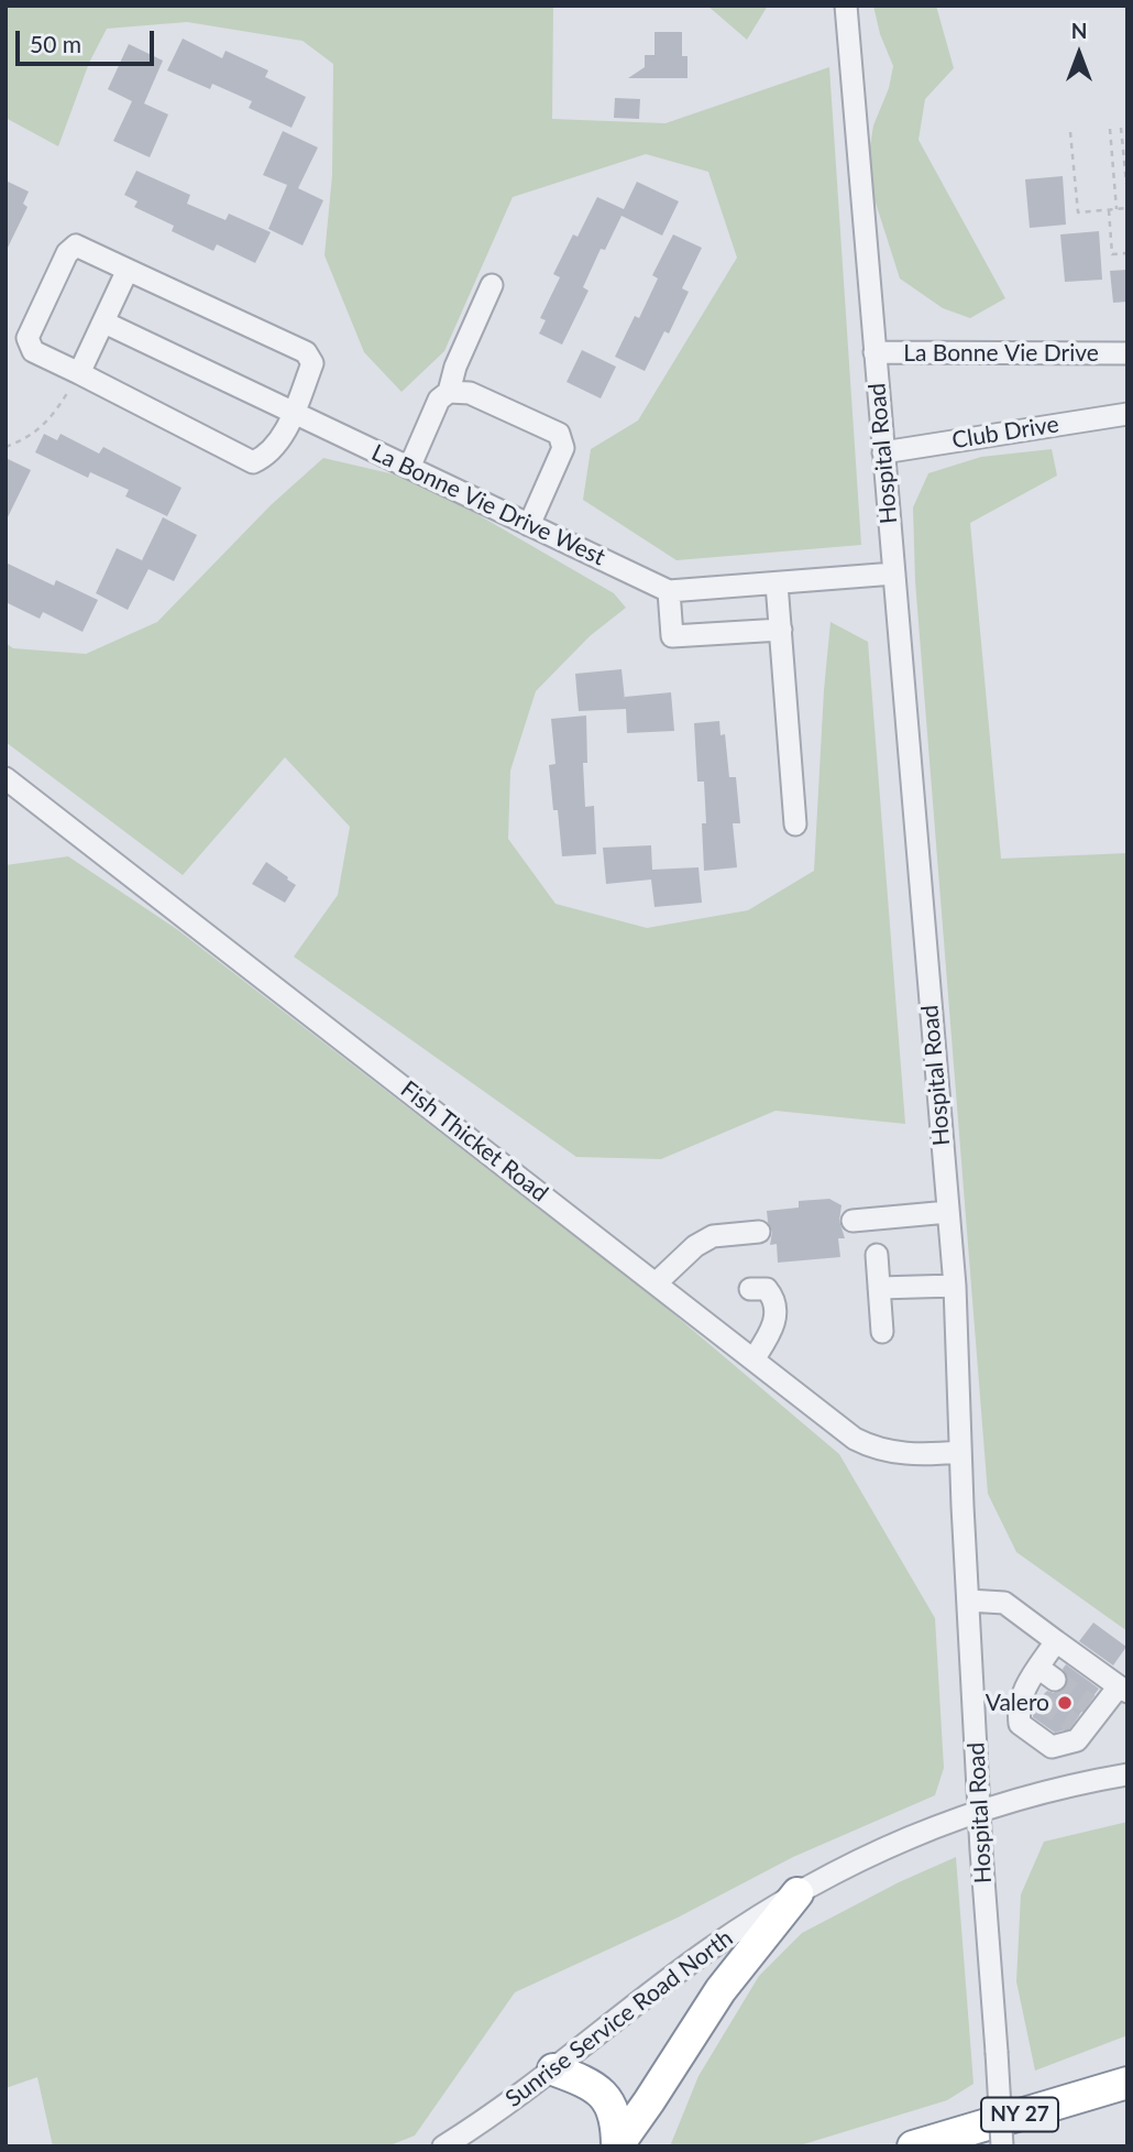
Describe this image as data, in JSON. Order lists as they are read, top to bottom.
{
  "streets": {
    "highway": ["NY 27"],
    "street": [
      "La Bonne Vie Drive",
      "Club Drive",
      "Hospital Road",
      "La Bonne Vie Drive West",
      "Fish Thicket Road",
      "Sunrise Service Road North"
    ]
  },
  "crossings": [
    ["La Bonne Vie Drive", "Hospital Road"],
    ["Club Drive", "Hospital Road"],
    ["Hospital Road", "La Bonne Vie Drive West"],
    ["Hospital Road", "Fish Thicket Road"],
    ["Hospital Road", "Sunrise Service Road North"]
  ],
  "places": ["Valero"],
  "scale_bar": "50 m",
  "north": "top"
}
